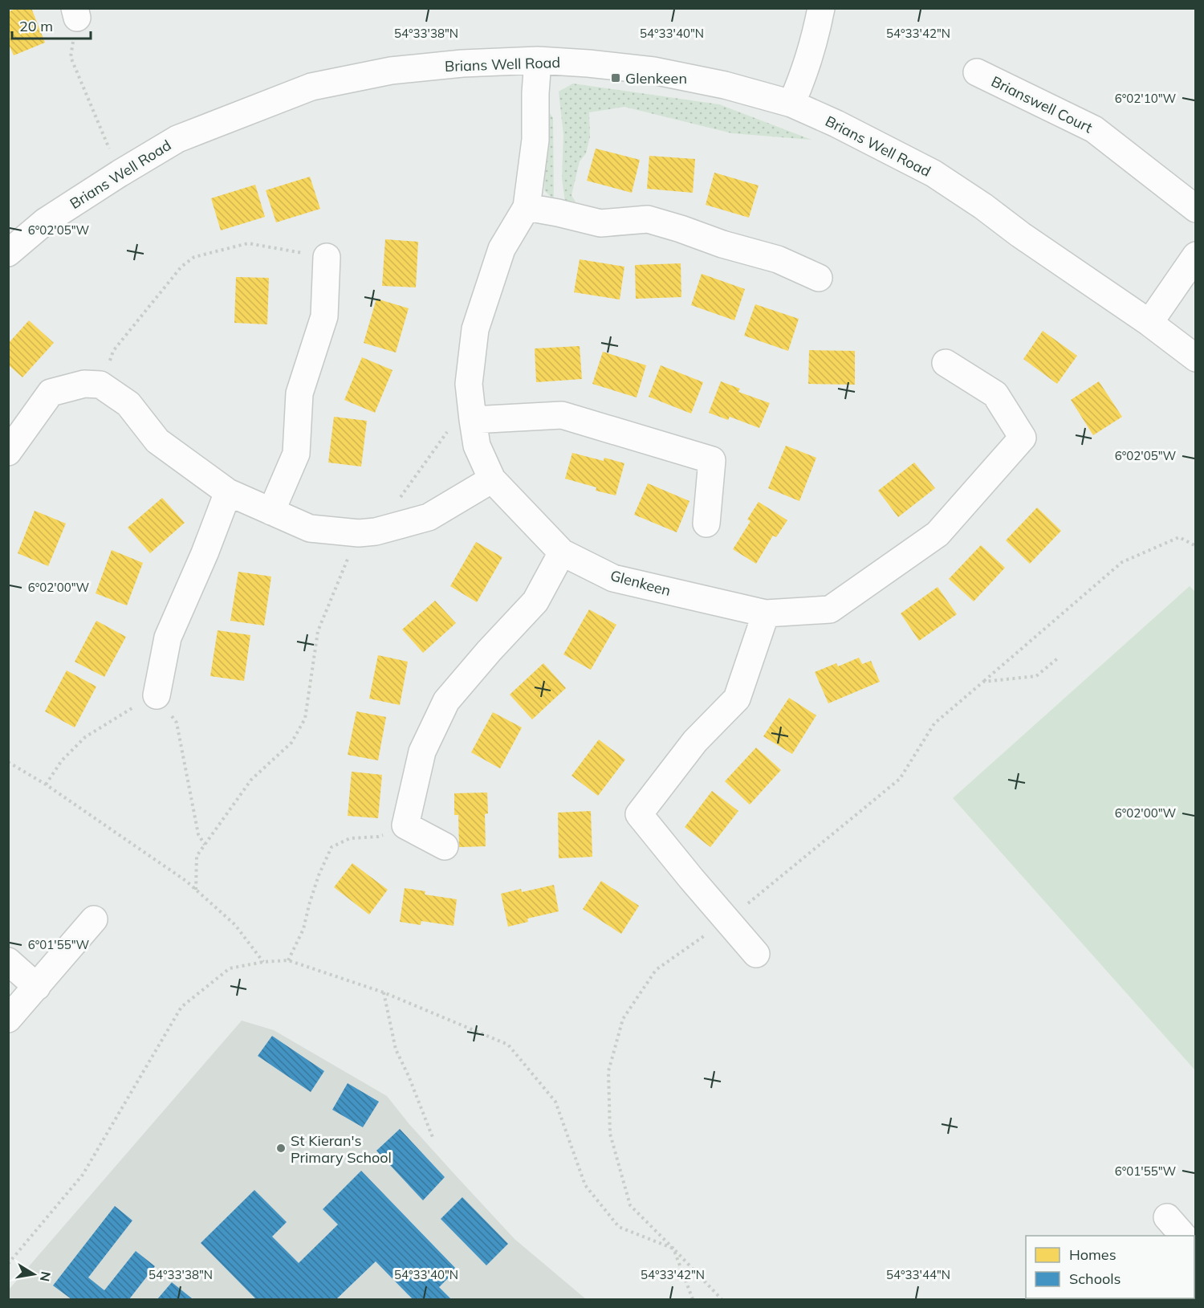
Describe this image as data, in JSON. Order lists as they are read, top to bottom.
{
  "streets": {
    "street": ["Brians Well Road", "Brianswell Court", "Glenkeen"]
  },
  "crossings": [
    ["Brians Well Road", "Glenkeen"]
  ],
  "places": {
    "transit": ["Glenkeen"],
    "other": ["St Kieran's Primary School"]
  },
  "legend": ["Homes", "Schools"],
  "scale_bar": "20 m",
  "north": "right",
  "coordinates": [
    "54°33'38\"N",
    "54°33'40\"N",
    "54°33'42\"N",
    "6°02'10\"W",
    "6°02'05\"W",
    "6°02'00\"W",
    "6°01'55\"W",
    "54°33'44\"N"
  ]
}
